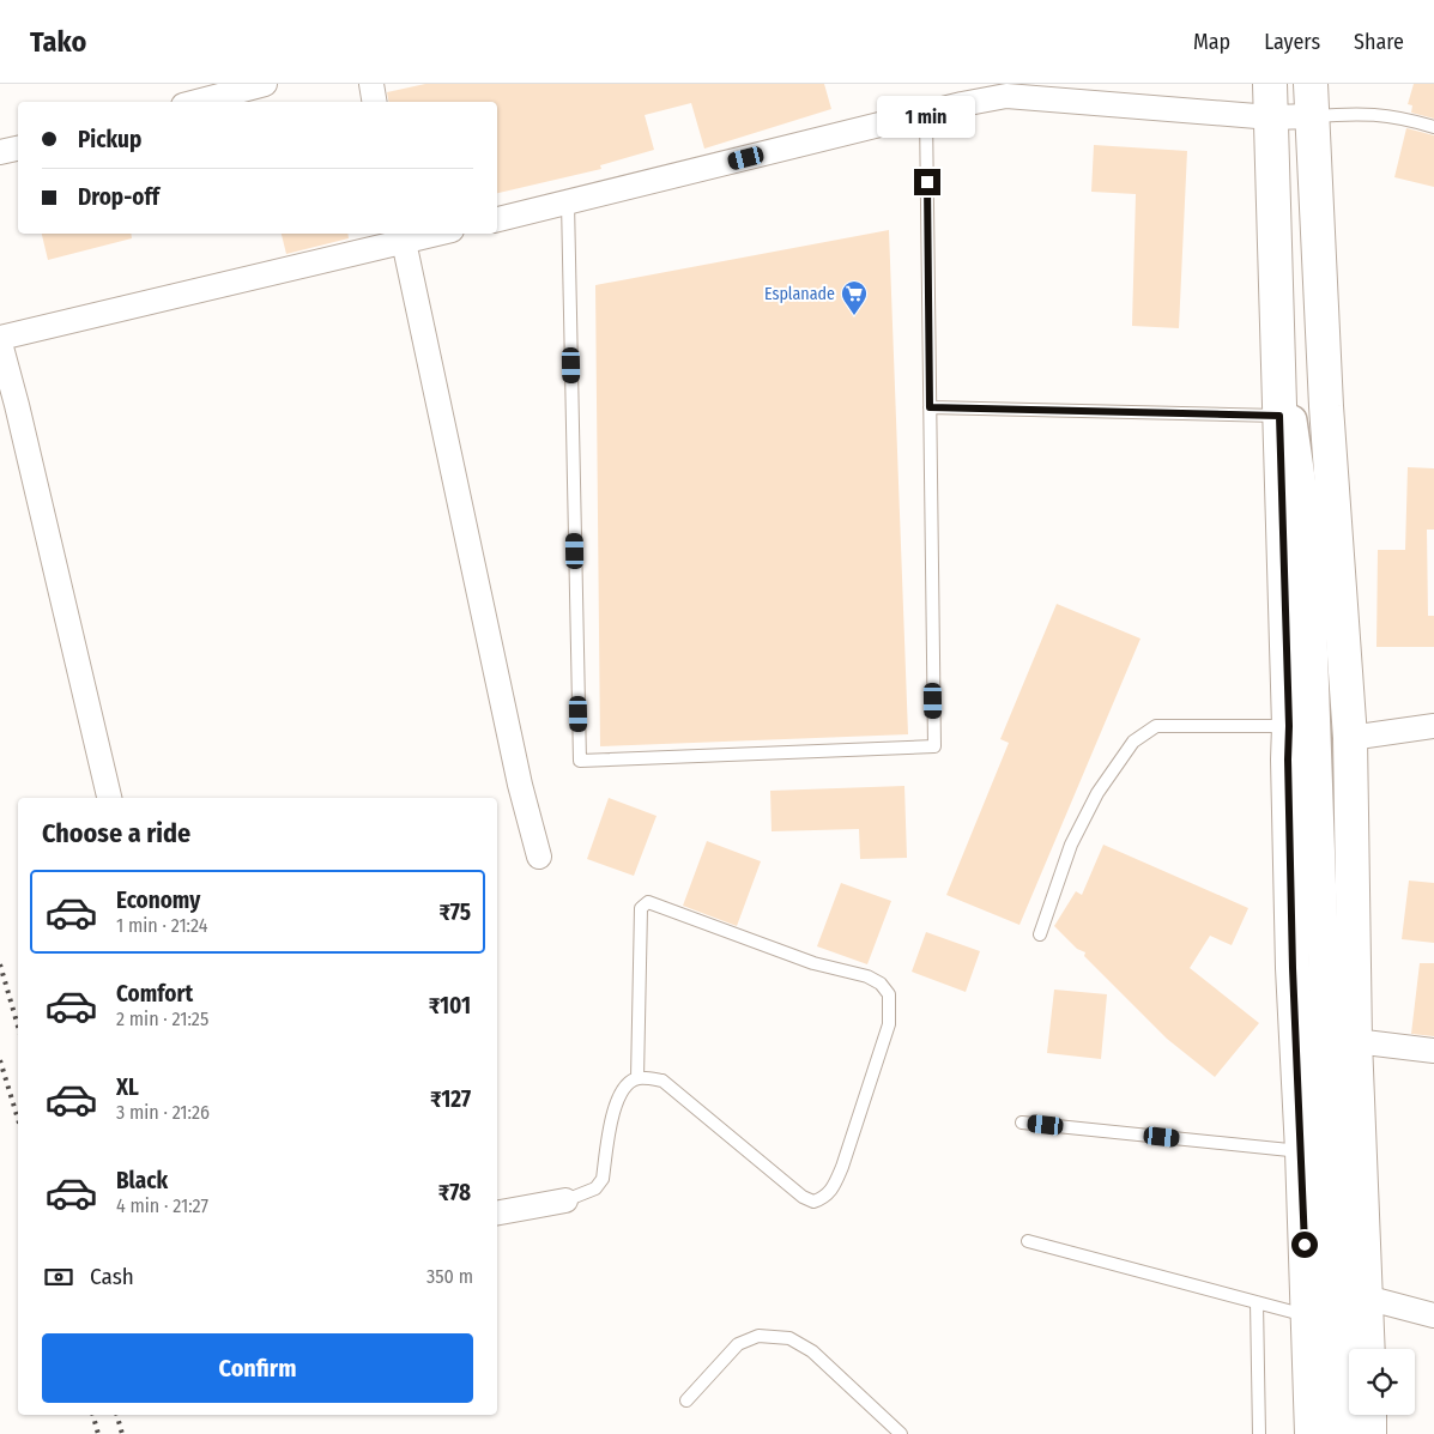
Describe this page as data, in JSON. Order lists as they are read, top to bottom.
{
  "places": {
    "supermarket": ["Esplanade"]
  },
  "page": {
    "header": "Tako",
    "nav": ["Map", "Layers", "Share"],
    "bubble": "1 min",
    "banner": ["Pickup", "Drop-off"],
    "heading": "Choose a ride",
    "list": [
      {
        "name": "Economy",
        "note": "1 min · 21:24",
        "value": "₹75"
      },
      {
        "name": "Comfort",
        "note": "2 min · 21:25",
        "value": "₹101"
      },
      {
        "name": "XL",
        "note": "3 min · 21:26",
        "value": "₹127"
      },
      {
        "name": "Black",
        "note": "4 min · 21:27",
        "value": "₹78"
      }
    ],
    "pay": ["Cash", "350 m"],
    "buttons": "Confirm"
  }
}
